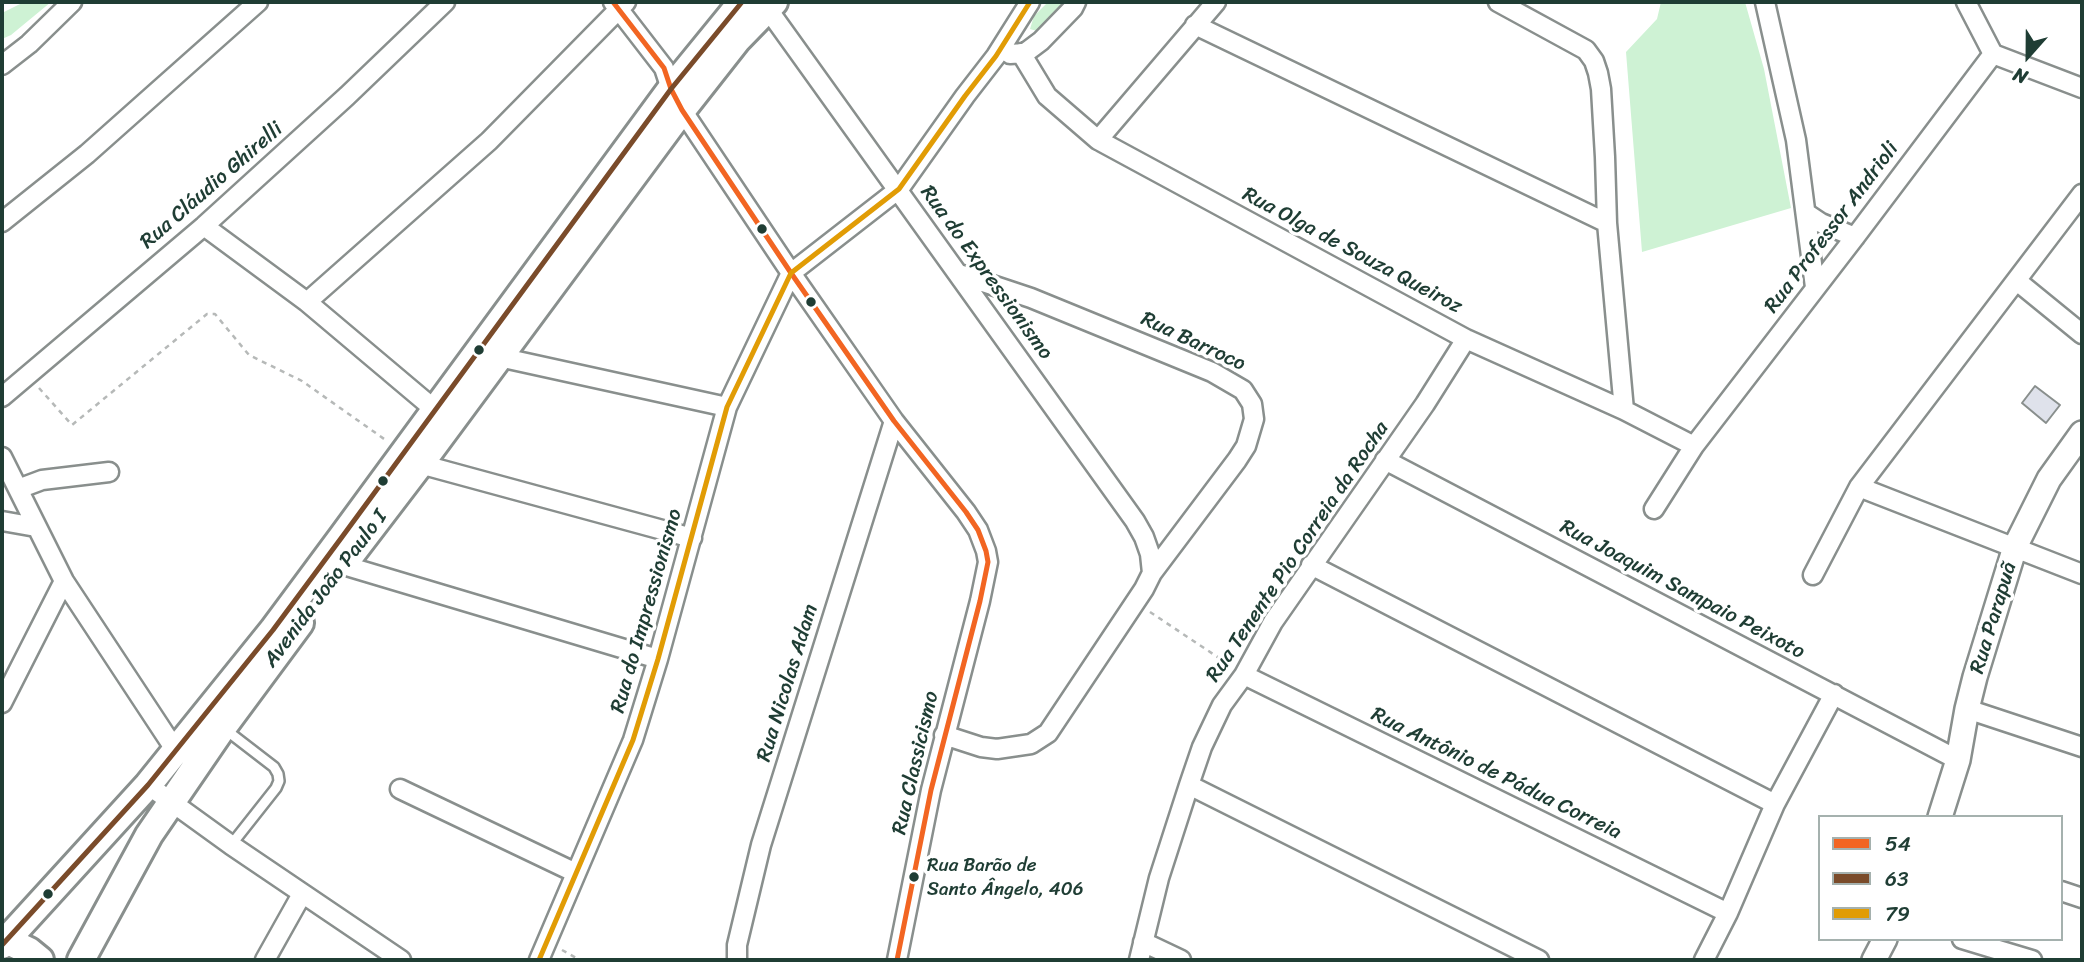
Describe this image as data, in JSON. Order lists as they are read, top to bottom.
{
  "streets": {
    "main road": ["Avenida João Paulo I"],
    "street": [
      "Rua Cláudio Ghirelli",
      "Rua Professor Andrioli",
      "Rua Olga de Souza Queiroz",
      "Rua do Expressionismo",
      "Rua Barroco",
      "Rua Tenente Pio Correia da Rocha",
      "Rua Joaquim Sampaio Peixoto",
      "Rua do Impressionismo",
      "Rua Parapuã",
      "Rua Nicolas Adam",
      "Rua Classicismo",
      "Rua Antônio de Pádua Correia"
    ]
  },
  "crossings": [
    ["Rua Professor Andrioli", "Rua Olga de Souza Queiroz"],
    ["Rua Olga de Souza Queiroz", "Rua Tenente Pio Correia da Rocha"],
    ["Rua do Expressionismo", "Rua Barroco"],
    ["Rua do Expressionismo", "Avenida João Paulo I"],
    ["Rua Barroco", "Rua Classicismo"],
    ["Rua Tenente Pio Correia da Rocha", "Rua Joaquim Sampaio Peixoto"],
    ["Rua Tenente Pio Correia da Rocha", "Rua Antônio de Pádua Correia"],
    ["Avenida João Paulo I", "Rua Classicismo"],
    ["Rua Joaquim Sampaio Peixoto", "Rua Parapuã"],
    ["Rua do Impressionismo", "Rua Classicismo"],
    ["Rua Nicolas Adam", "Rua Classicismo"]
  ],
  "places": ["Rua Barão de Santo Ângelo, 406"],
  "lines": ["transit line 54", "transit line 63", "transit line 79"],
  "legend": ["54", "63", "79"],
  "north": "bottom"
}
